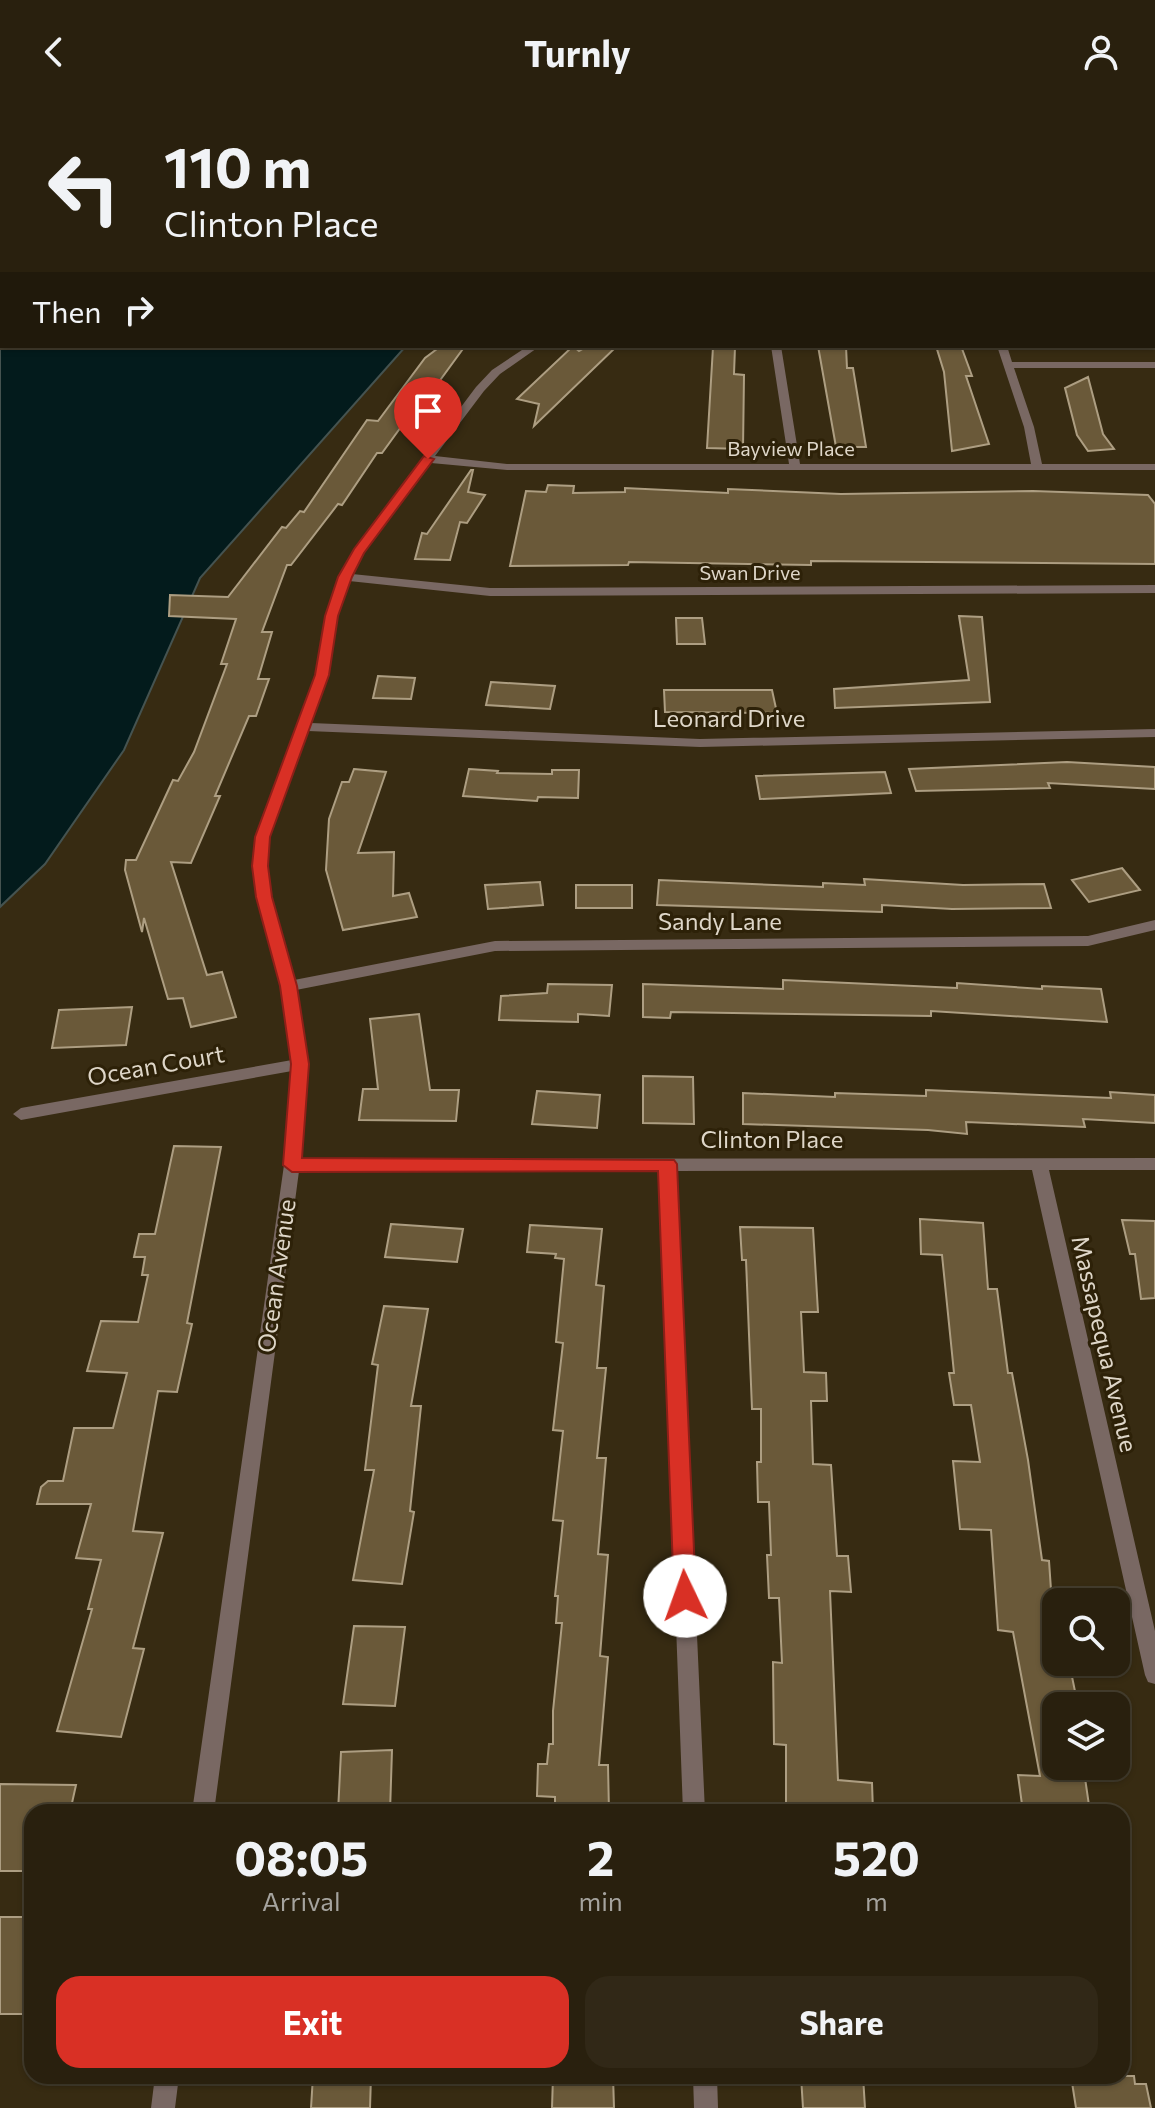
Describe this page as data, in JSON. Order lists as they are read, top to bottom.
{
  "streets": {
    "street": [
      "Bayview Place",
      "Swan Drive",
      "Leonard Drive",
      "Sandy Lane",
      "Ocean Court",
      "Clinton Place",
      "Ocean Avenue",
      "Massapequa Avenue"
    ]
  },
  "crossings": [
    ["Bayview Place", "Ocean Avenue"],
    ["Swan Drive", "Ocean Avenue"],
    ["Leonard Drive", "Ocean Avenue"],
    ["Sandy Lane", "Ocean Avenue"],
    ["Ocean Court", "Ocean Avenue"],
    ["Clinton Place", "Ocean Avenue"],
    ["Clinton Place", "Massapequa Avenue"]
  ],
  "page": {
    "header": "Turnly",
    "turn": ["110 m", "Clinton Place"],
    "then": "Then",
    "eta": [
      "08:05",
      "Arrival",
      "2",
      "min",
      "520",
      "m"
    ],
    "buttons": ["Exit", "Share"]
  }
}
